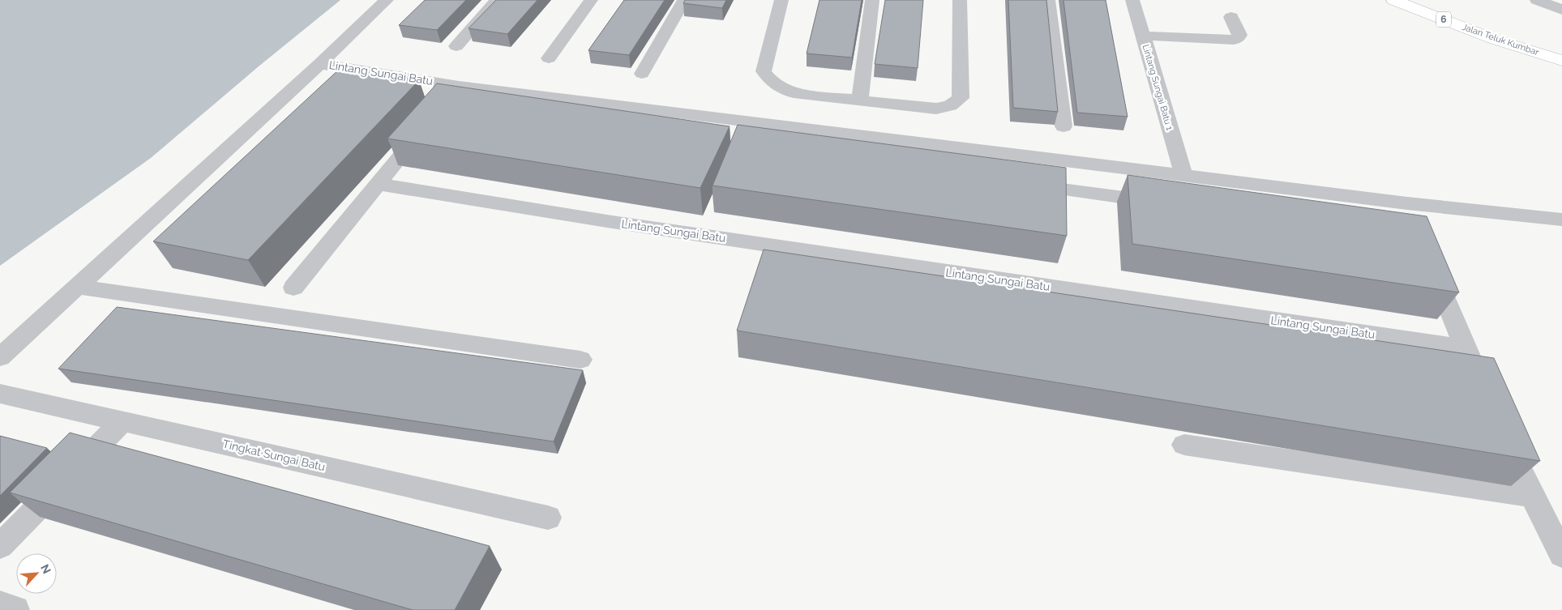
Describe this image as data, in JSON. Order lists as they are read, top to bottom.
{
  "streets": {
    "main road": ["6", "Jalan Teluk Kumbar"],
    "street": ["Lintang Sungai Batu", "Lintang Sungai Batu 1", "Tingkat Sungai Batu"]
  },
  "crossings": [
    ["Lintang Sungai Batu", "Lintang Sungai Batu 1"]
  ],
  "north": "top right"
}
